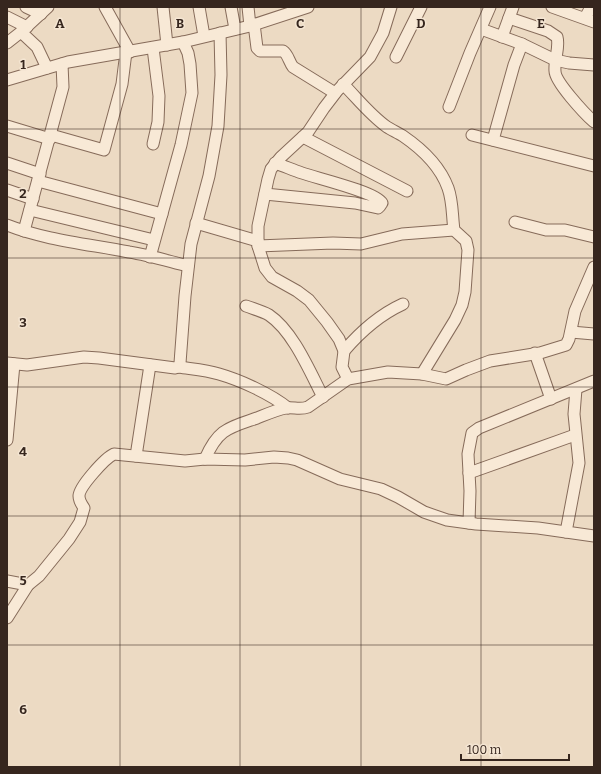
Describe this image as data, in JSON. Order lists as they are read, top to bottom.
{
  "scale_bar": "100 m",
  "grid": {
    "columns": [
      "A",
      "B",
      "C",
      "D",
      "E"
    ],
    "rows": [
      "1",
      "2",
      "3",
      "4",
      "5",
      "6"
    ]
  }
}
